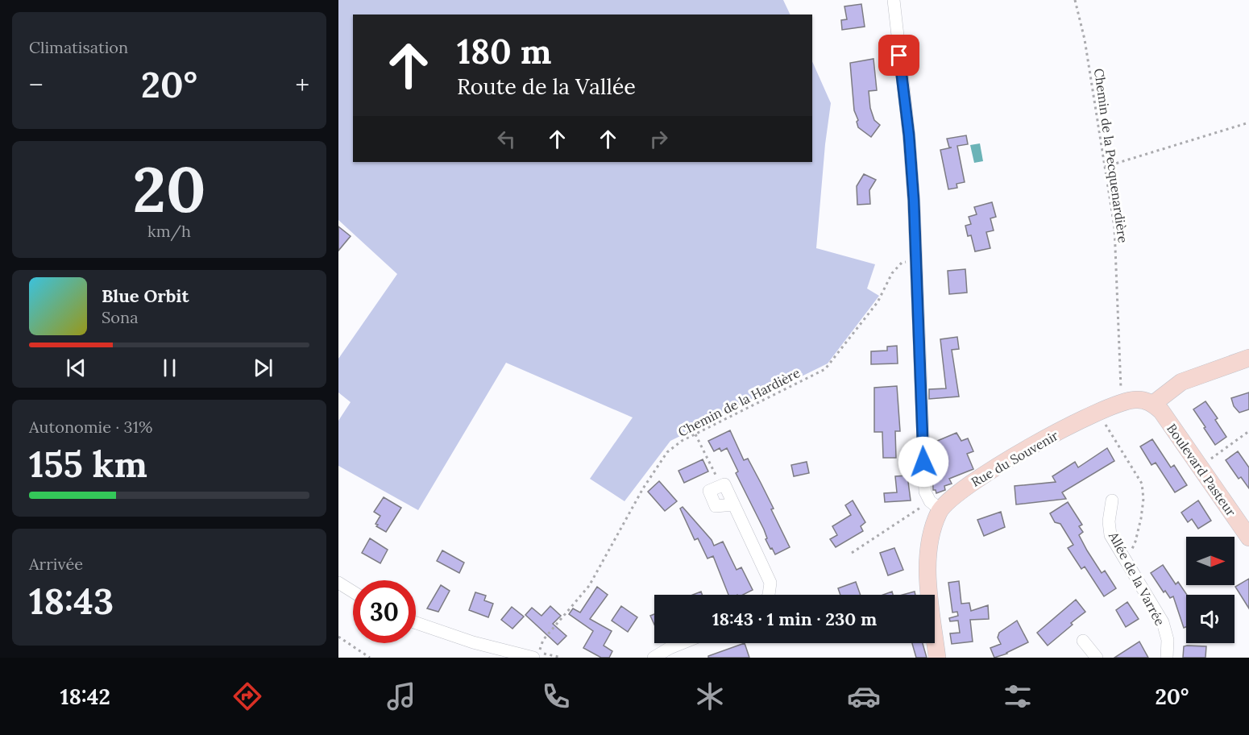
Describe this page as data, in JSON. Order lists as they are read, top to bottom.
{
  "streets": {
    "street": ["Rue du Souvenir", "Boulevard Pasteur", "Allée de la Varrée"],
    "path": ["Chemin de la Pecquenardière", "Chemin de la Hardière"]
  },
  "crossings": [
    ["Chemin de la Pecquenardière", "Rue du Souvenir"],
    ["Rue du Souvenir", "Boulevard Pasteur"]
  ],
  "north": "right",
  "page": {
    "tile": [
      "Climatisation",
      ["20", "km/h"],
      ["Autonomie · 31%", "155 km"],
      ["Arrivée", "18:43"]
    ],
    "turn": ["180 m", "Route de la Vallée"],
    "heat": ["−", "20°", "+"],
    "song": ["Blue Orbit", "Sona"],
    "limit": "30",
    "trip": "18:43 · 1 min · 230 m",
    "tabs": ["18:42", "20°"]
  }
}
